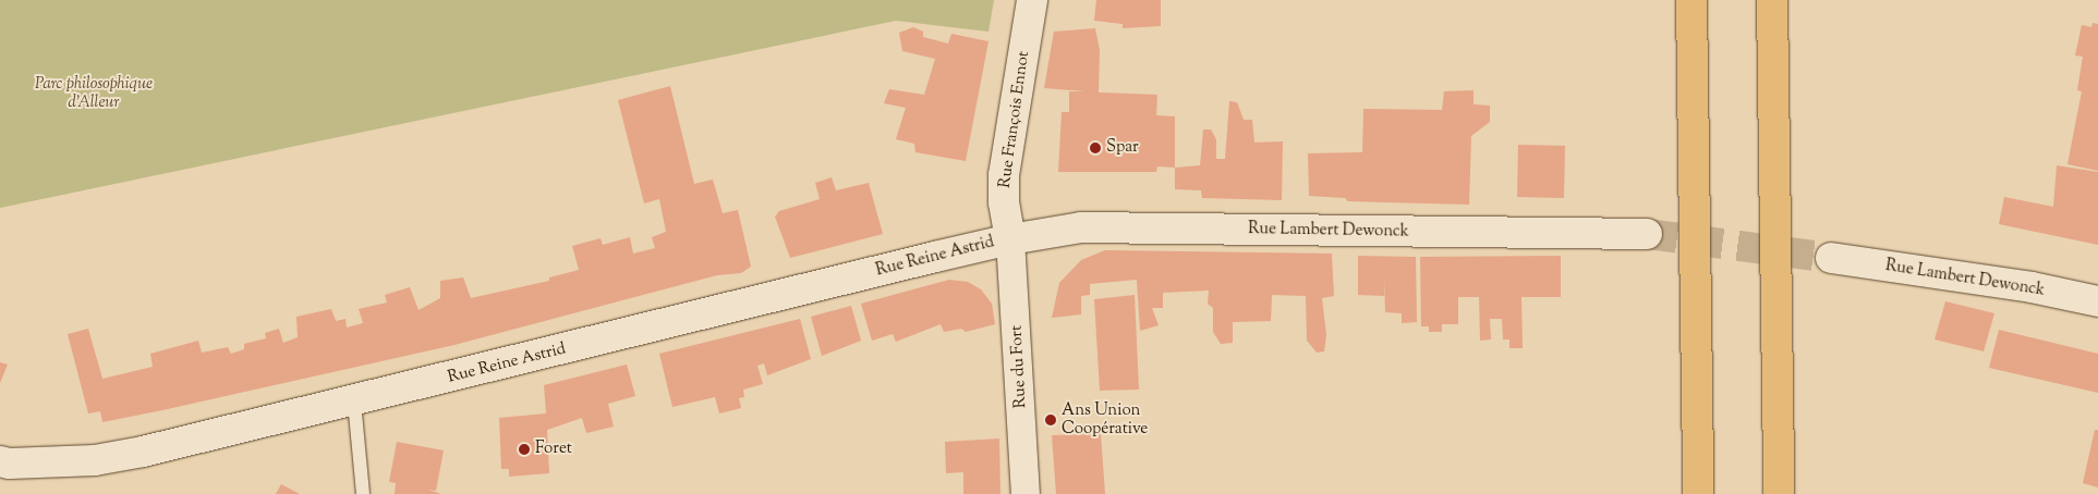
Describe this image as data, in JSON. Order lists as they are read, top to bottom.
{
  "streets": {
    "street": [
      "Rue François Ennot",
      "Rue Lambert Dewonck",
      "Rue Reine Astrid",
      "Rue du Fort"
    ]
  },
  "crossings": [
    ["Rue François Ennot", "Rue Lambert Dewonck"],
    ["Rue François Ennot", "Rue Reine Astrid"],
    ["Rue François Ennot", "Rue du Fort"],
    ["Rue Lambert Dewonck", "Rue Reine Astrid"],
    ["Rue Lambert Dewonck", "Rue du Fort"],
    ["Rue Reine Astrid", "Rue du Fort"]
  ],
  "parks": ["Parc philosophique d'Alleur"],
  "places": ["Spar", "Ans Union Coopérative", "Foret"]
}
